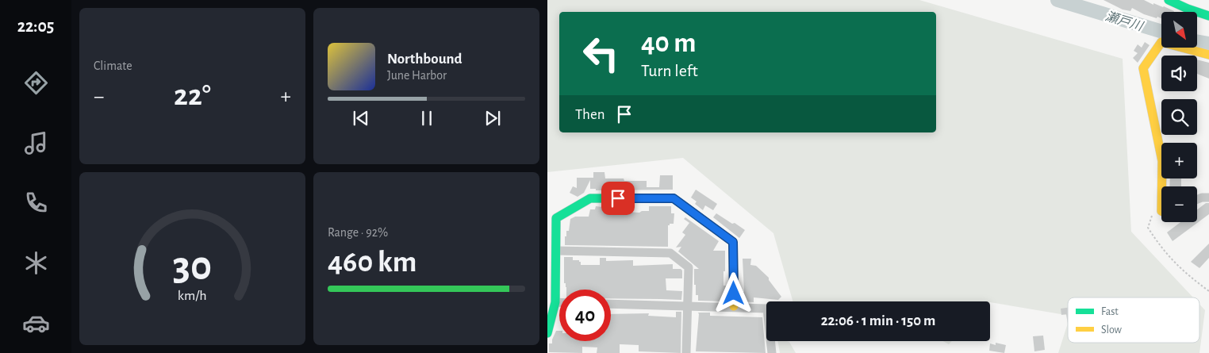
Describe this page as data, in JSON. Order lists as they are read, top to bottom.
{
  "water": ["瀬戸川"],
  "legend": ["Fast", "Slow"],
  "north": "bottom right",
  "page": {
    "tabs": "22:05",
    "tile": [
      "Climate",
      ["Range · 92%", "460 km"]
    ],
    "map_buttons": ["+", "−"],
    "turn": ["40 m", "Turn left"],
    "song": ["Northbound", "June Harbor"],
    "heat": ["−", "22°", "+"],
    "then": "Then",
    "limit": "40",
    "trip": "22:06 · 1 min · 150 m",
    "gauge": ["30", "km/h"]
  }
}
